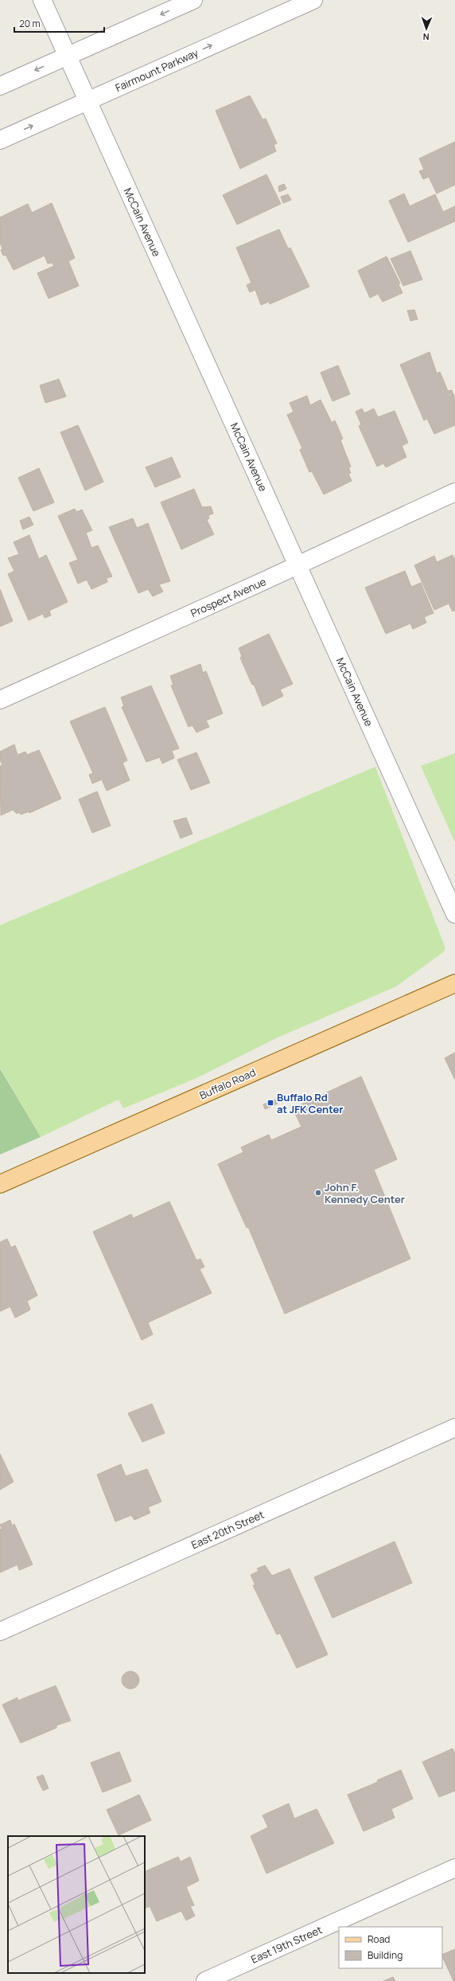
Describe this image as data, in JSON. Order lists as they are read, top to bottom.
{
  "streets": {
    "main road": ["Buffalo Road"],
    "street": [
      "Fairmount Parkway",
      "McCain Avenue",
      "Prospect Avenue",
      "East 20th Street",
      "East 19th Street"
    ]
  },
  "crossings": [
    ["Fairmount Parkway", "McCain Avenue"],
    ["McCain Avenue", "Prospect Avenue"]
  ],
  "places": {
    "transit": ["Buffalo Rd at JFK Center"],
    "other": ["John F. Kennedy Center"]
  },
  "legend": ["Road", "Building"],
  "scale_bar": "20 m",
  "north": "bottom"
}
